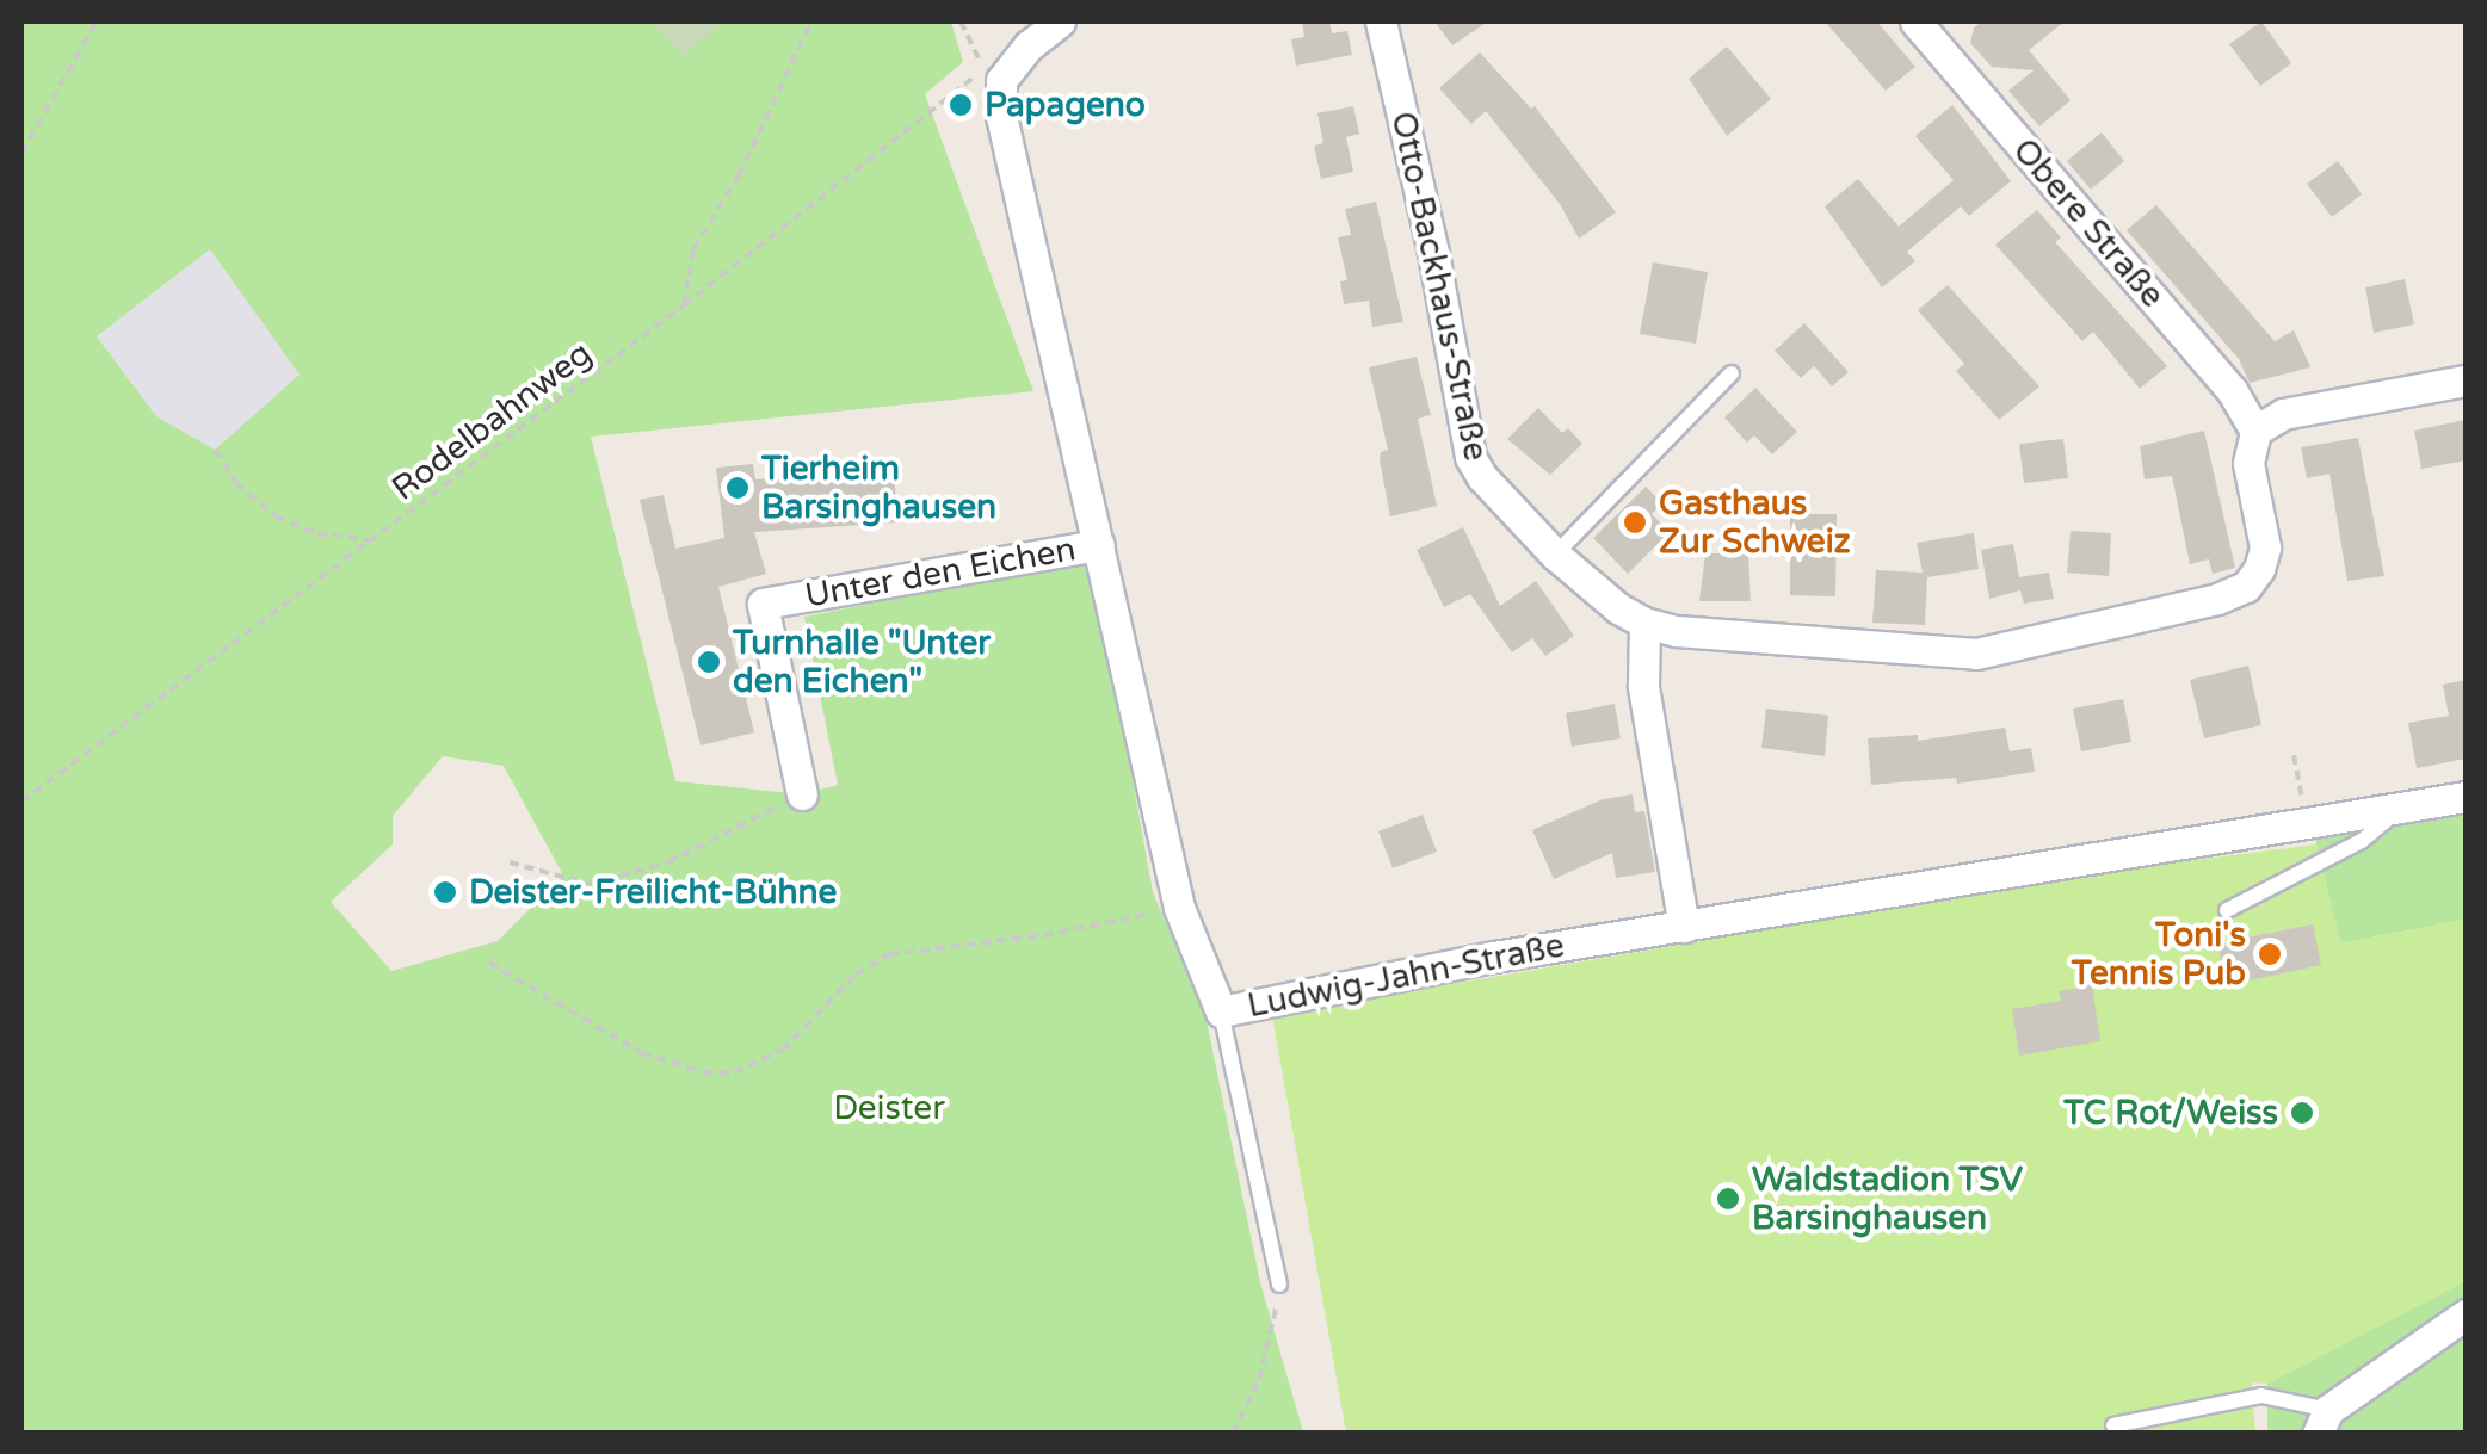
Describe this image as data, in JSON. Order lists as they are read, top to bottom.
{
  "streets": {
    "street": [
      "Obere Straße",
      "Otto-Backhaus-Straße",
      "Unter den Eichen",
      "Ludwig-Jahn-Straße"
    ],
    "path": ["Rodelbahnweg"]
  },
  "crossings": [
    ["Obere Straße", "Otto-Backhaus-Straße"],
    ["Rodelbahnweg", "Ludwig-Jahn-Straße"],
    ["Unter den Eichen", "Ludwig-Jahn-Straße"]
  ],
  "parks": ["Deister"],
  "places": [
    "Papageno",
    "Tierheim Barsinghausen",
    "Gasthaus Zur Schweiz",
    "Turnhalle \"Unter den Eichen\"",
    "Deister-Freilicht-Bühne",
    "Toni's Tennis Pub",
    "TC Rot/Weiss",
    "Waldstadion TSV Barsinghausen"
  ]
}
